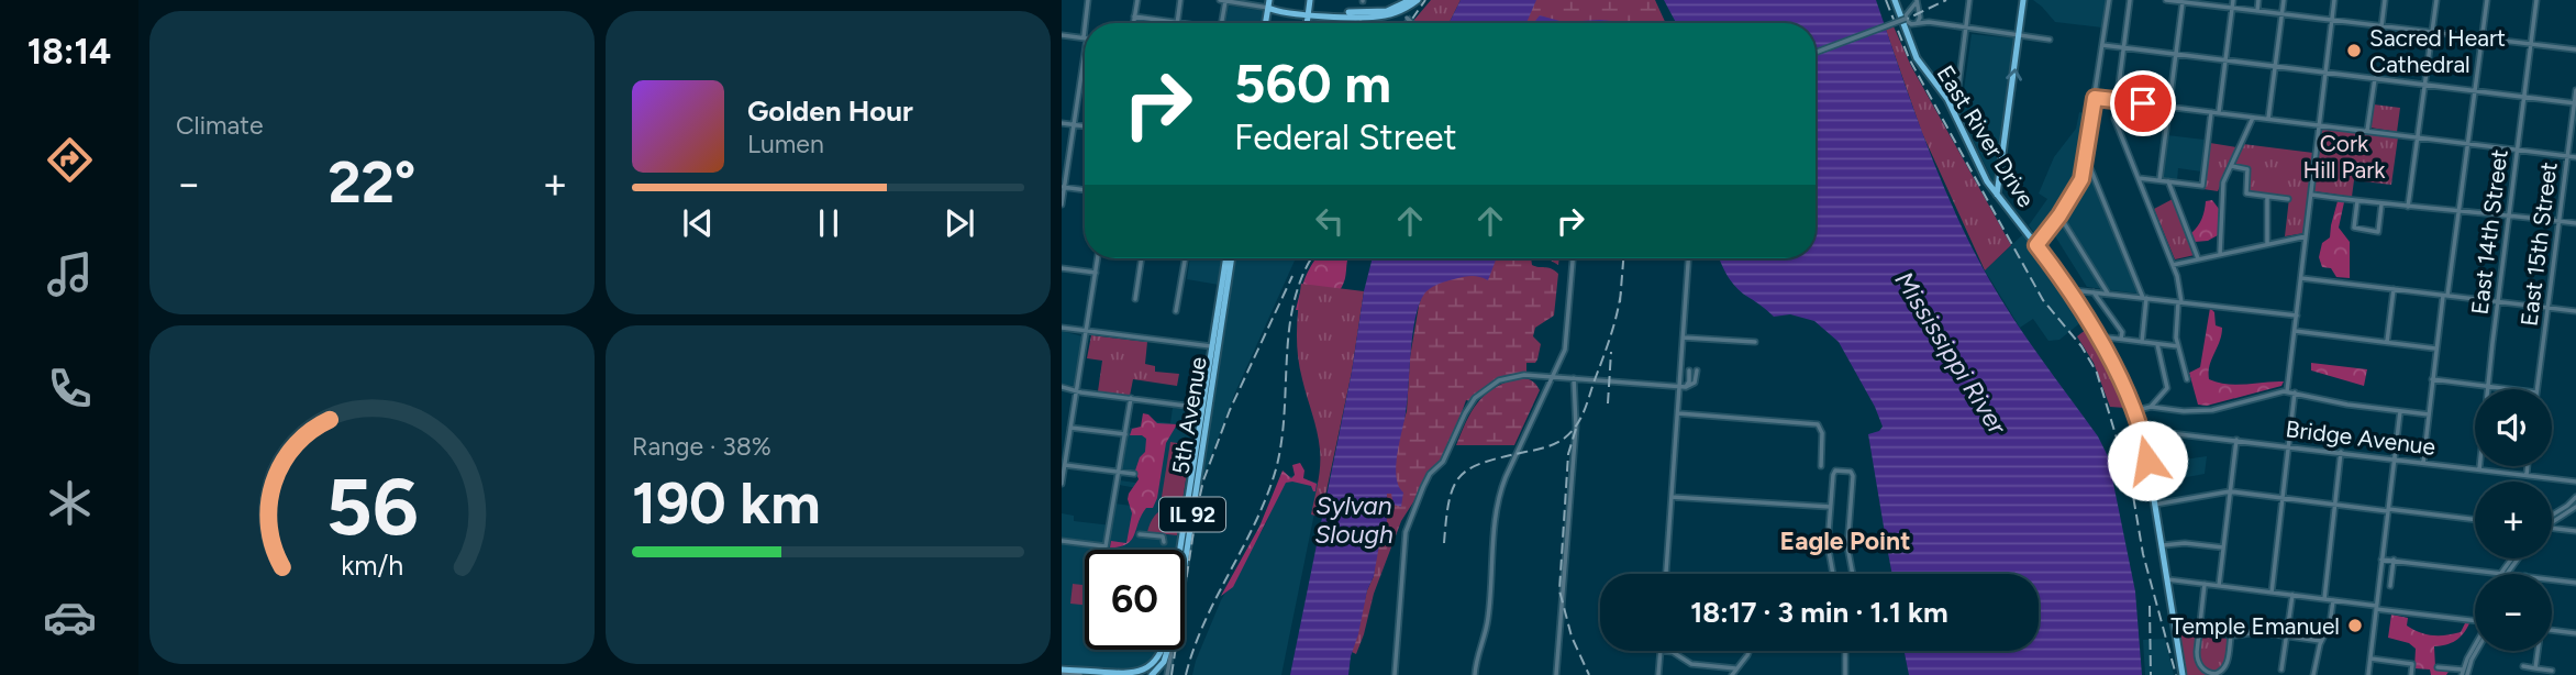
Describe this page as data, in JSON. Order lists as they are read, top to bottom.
{
  "streets": {
    "main road": ["East River Drive", "5th Avenue", "IL 92"],
    "street": ["East 14th Street", "East 15th Street", "Bridge Avenue"]
  },
  "crossings": [
    ["East River Drive", "Bridge Avenue"],
    ["East 14th Street", "Bridge Avenue"],
    ["5th Avenue", "IL 92"]
  ],
  "districts": ["Eagle Point"],
  "water": ["Mississippi River", "Sylvan Slough"],
  "parks": ["Cork Hill Park"],
  "places": ["Sacred Heart Cathedral", "Temple Emanuel"],
  "page": {
    "tabs": "18:14",
    "tile": [
      "Climate",
      ["Range · 38%", "190 km"]
    ],
    "turn": ["560 m", "Federal Street"],
    "song": ["Golden Hour", "Lumen"],
    "heat": ["−", "22°", "+"],
    "map_buttons": ["+", "−"],
    "limit": "60",
    "trip": "18:17 · 3 min · 1.1 km",
    "gauge": ["56", "km/h"]
  }
}
